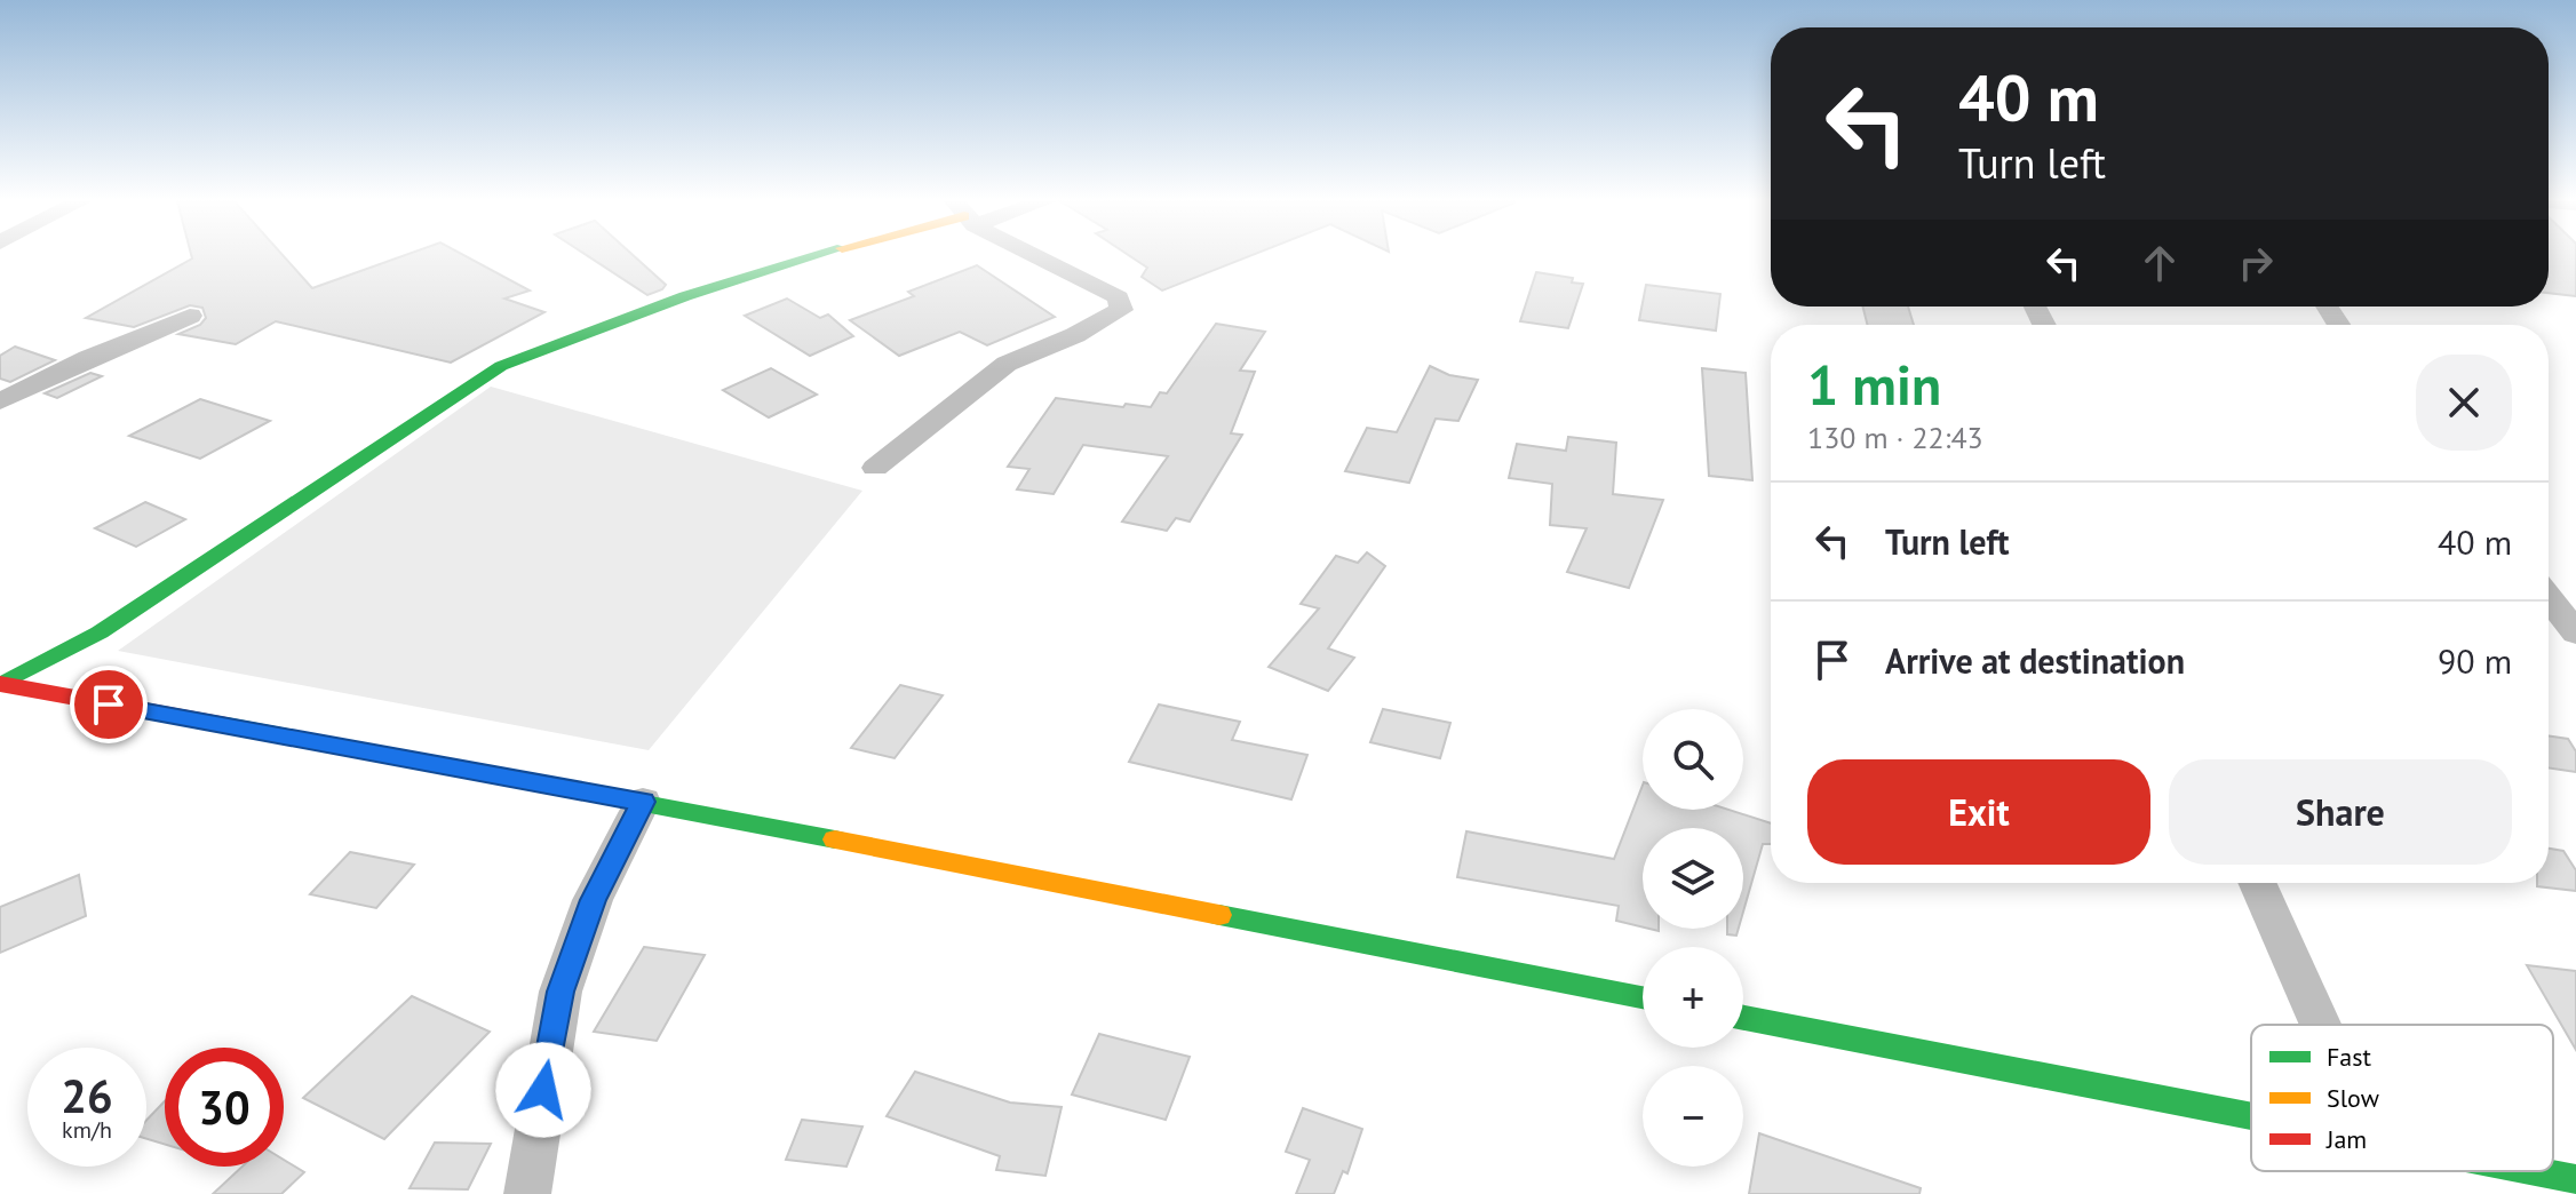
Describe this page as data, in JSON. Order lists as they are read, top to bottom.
{
  "legend": ["Fast", "Slow", "Jam"],
  "page": {
    "turn": ["40 m", "Turn left"],
    "heading": ["1 min", "130 m · 22:43"],
    "list": [
      {
        "name": "Turn left",
        "value": "40 m"
      },
      {
        "name": "Arrive at destination",
        "value": "90 m"
      }
    ],
    "map_buttons": ["+", "−"],
    "buttons": ["Exit", "Share"],
    "speed": "26 km/h",
    "limit": "30"
  }
}
